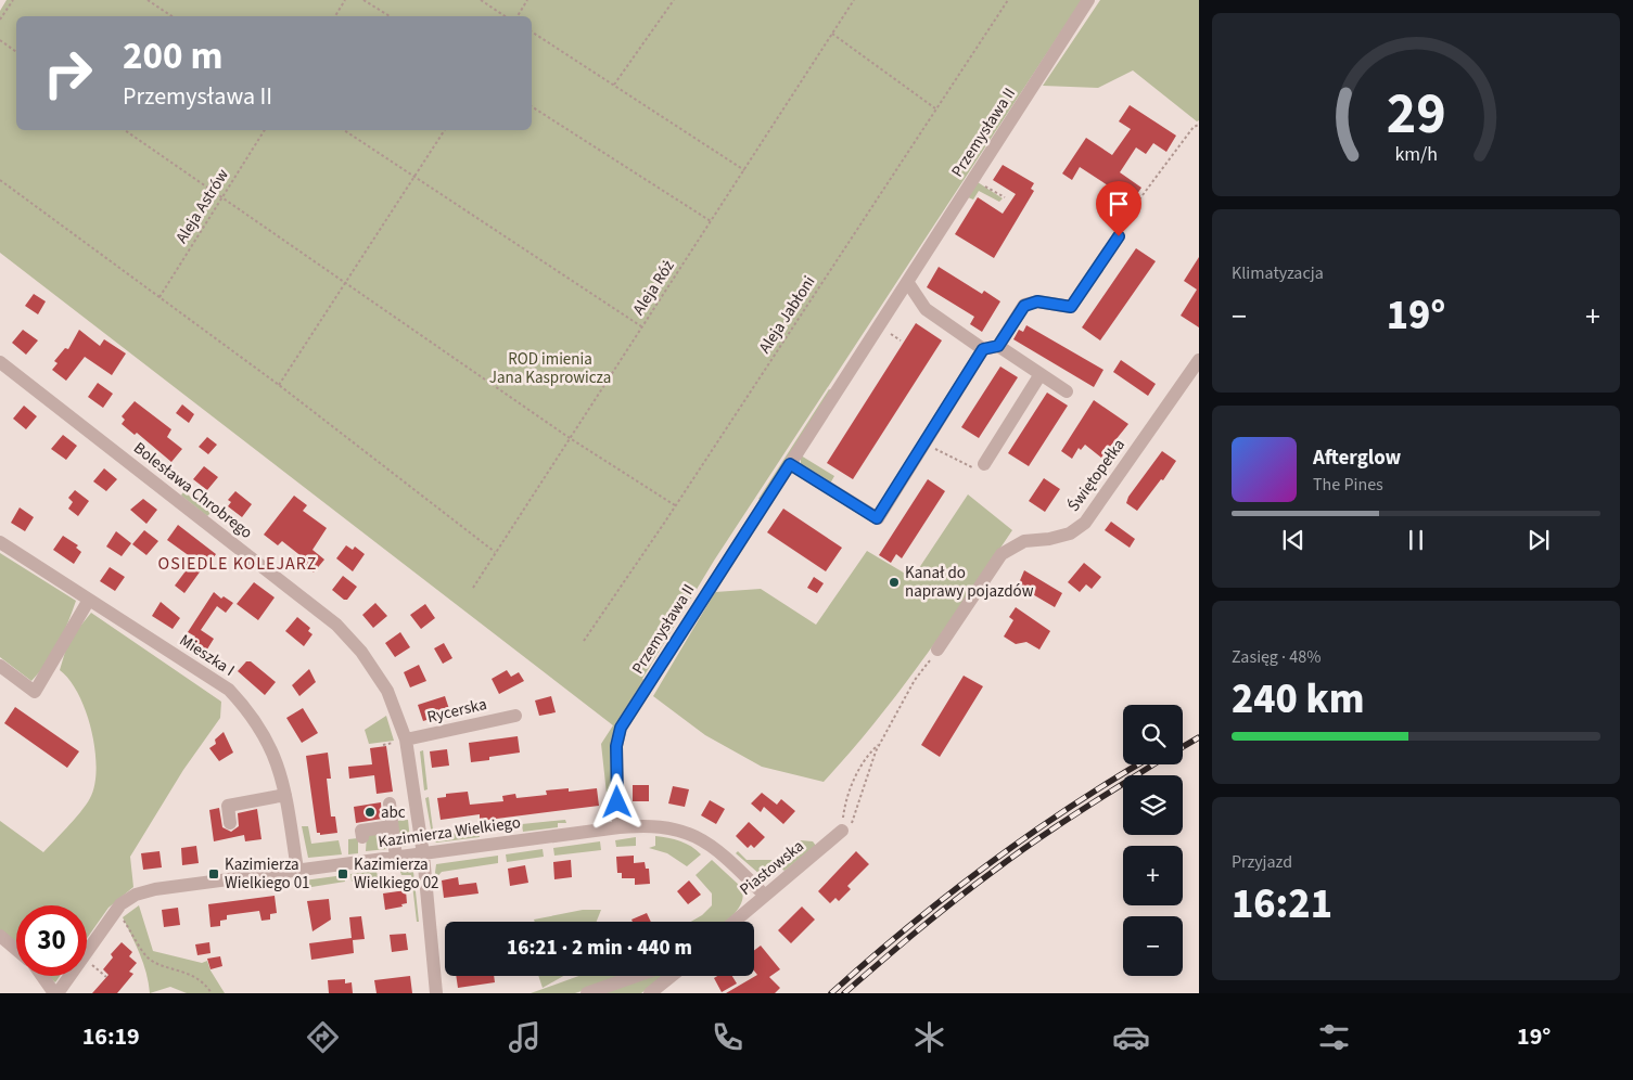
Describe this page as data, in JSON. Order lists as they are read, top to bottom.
{
  "streets": {
    "street": [
      "Przemysława II",
      "Świętopełka",
      "Bolesława Chrobrego",
      "Mieszka I",
      "Rycerska",
      "Kazimierza Wielkiego",
      "Piastowska"
    ],
    "path": ["Aleja Astrów", "Aleja Róż", "Aleja Jabłoni"]
  },
  "crossings": [
    ["Przemysława II", "Kazimierza Wielkiego"],
    ["Bolesława Chrobrego", "Rycerska"],
    ["Bolesława Chrobrego", "Kazimierza Wielkiego"],
    ["Mieszka I", "Kazimierza Wielkiego"],
    ["Kazimierza Wielkiego", "Piastowska"]
  ],
  "districts": ["OSIEDLE KOLEJARZ"],
  "parks": ["ROD imienia Jana Kasprowicza"],
  "places": {
    "other": ["Kanał do naprawy pojazdów", "abc"],
    "transit": ["Kazimierza Wielkiego 01", "Kazimierza Wielkiego 02"]
  },
  "page": {
    "turn": ["200 m", "Przemysława II"],
    "tile": [
      "Klimatyzacja",
      ["Zasięg · 48%", "240 km"],
      ["Przyjazd", "16:21"]
    ],
    "heat": ["−", "19°", "+"],
    "song": ["Afterglow", "The Pines"],
    "map_buttons": ["+", "−"],
    "limit": "30",
    "trip": "16:21 · 2 min · 440 m",
    "tabs": ["16:19", "19°"],
    "gauge": ["29", "km/h"]
  }
}
